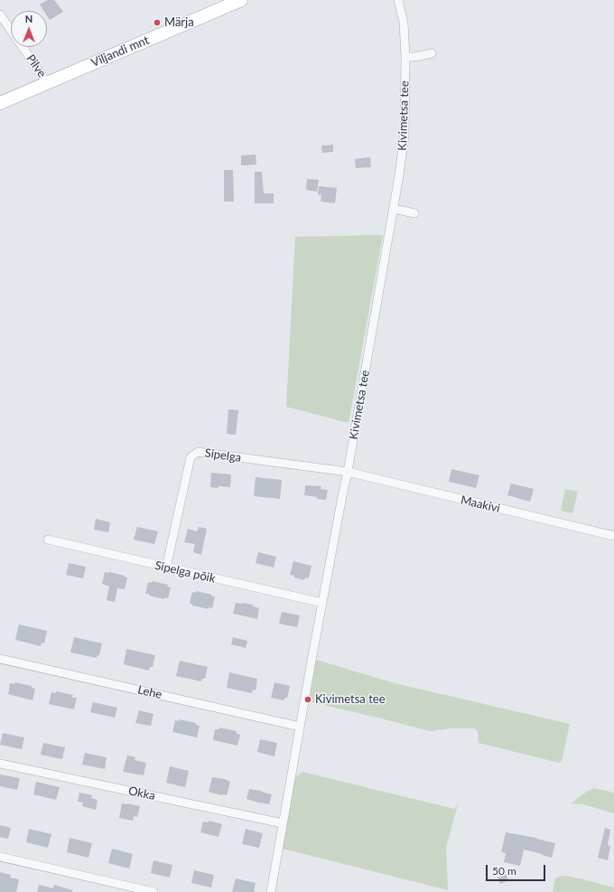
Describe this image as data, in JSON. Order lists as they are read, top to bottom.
{
  "streets": {
    "main road": ["Viljandi mnt"],
    "street": [
      "Pilve",
      "Kivimetsa tee",
      "Sipelga",
      "Maakivi",
      "Sipelga põik",
      "Lehe",
      "Okka"
    ]
  },
  "crossings": [
    ["Viljandi mnt", "Pilve"],
    ["Kivimetsa tee", "Sipelga"],
    ["Kivimetsa tee", "Maakivi"],
    ["Kivimetsa tee", "Sipelga põik"],
    ["Kivimetsa tee", "Lehe"],
    ["Kivimetsa tee", "Okka"],
    ["Sipelga", "Maakivi"],
    ["Sipelga", "Sipelga põik"]
  ],
  "places": ["Märja", "Kivimetsa tee"],
  "scale_bar": "50 m",
  "north": "top"
}
